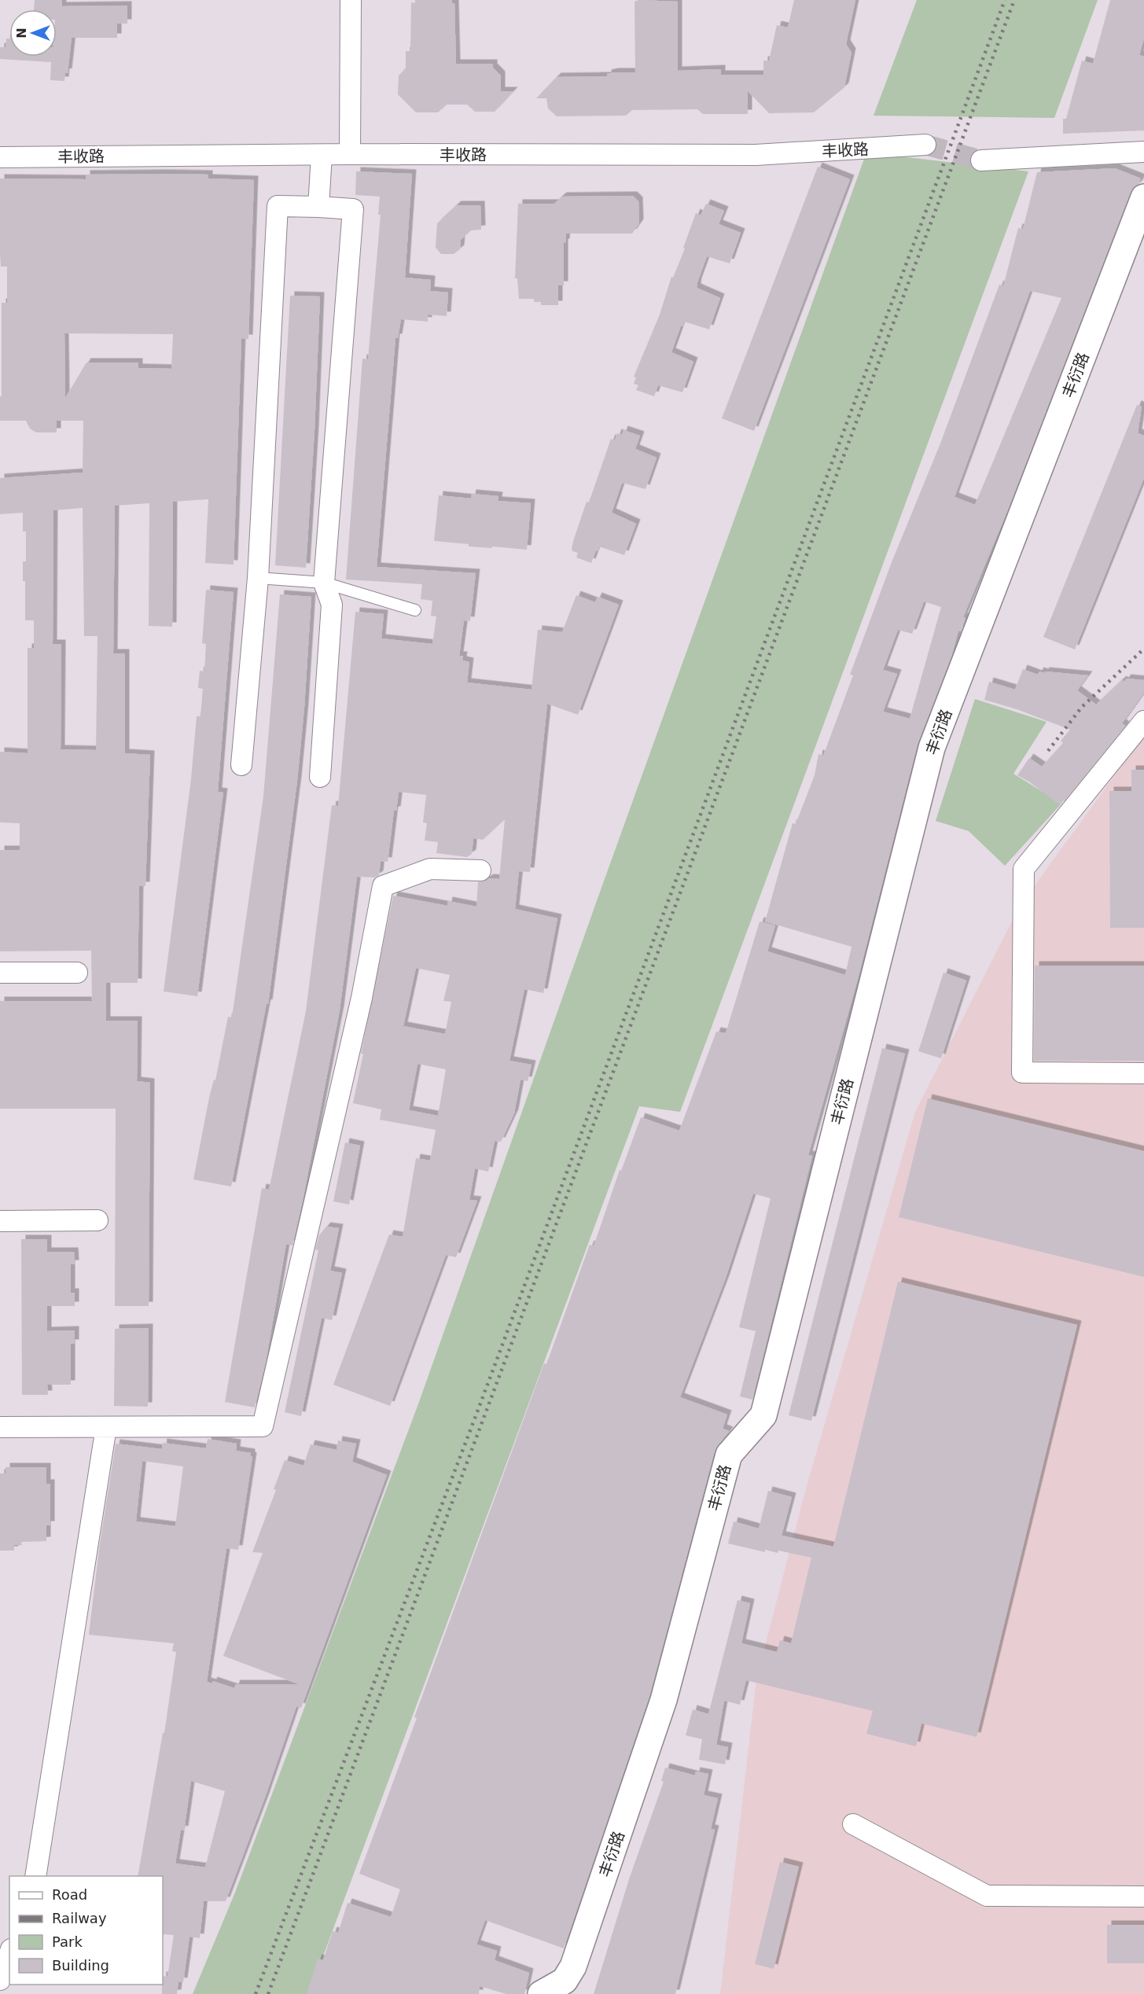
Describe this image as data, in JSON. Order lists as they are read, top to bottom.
{
  "streets": {
    "street": ["丰收路", "丰衍路"]
  },
  "legend": [
    "Road",
    "Railway",
    "Park",
    "Building"
  ],
  "north": "left"
}
